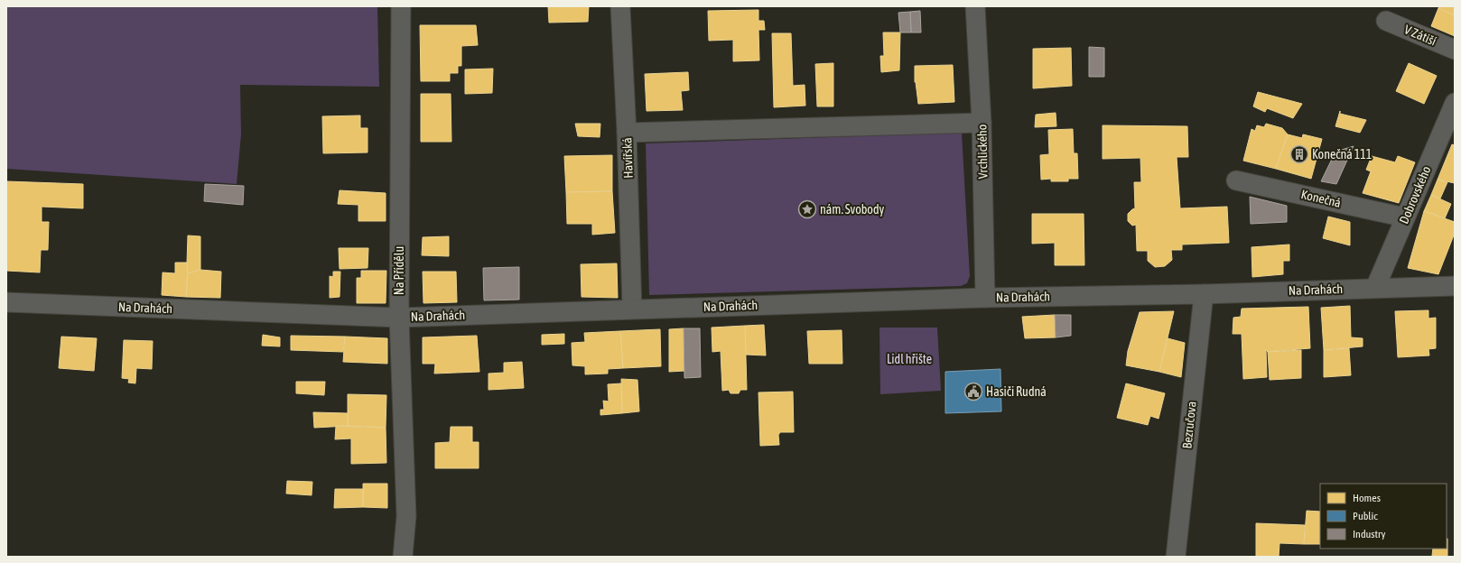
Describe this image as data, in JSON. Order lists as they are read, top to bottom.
{
  "streets": {
    "street": [
      "V Zátiší",
      "Vrchlického",
      "Havířská",
      "Dobrovského",
      "Konečná",
      "Na Přídělu",
      "Na Drahách",
      "Bezručova"
    ]
  },
  "crossings": [
    ["Vrchlického", "Na Drahách"],
    ["Havířská", "Na Drahách"],
    ["Dobrovského", "Konečná"],
    ["Dobrovského", "Na Drahách"],
    ["Na Přídělu", "Na Drahách"],
    ["Na Drahách", "Bezručova"]
  ],
  "parks": ["Lidl hřište"],
  "places": {
    "building": ["Konečná 111"],
    "place": ["nám. Svobody"],
    "public building": ["Hasiči Rudná"]
  },
  "legend": ["Homes", "Public", "Industry"]
}
